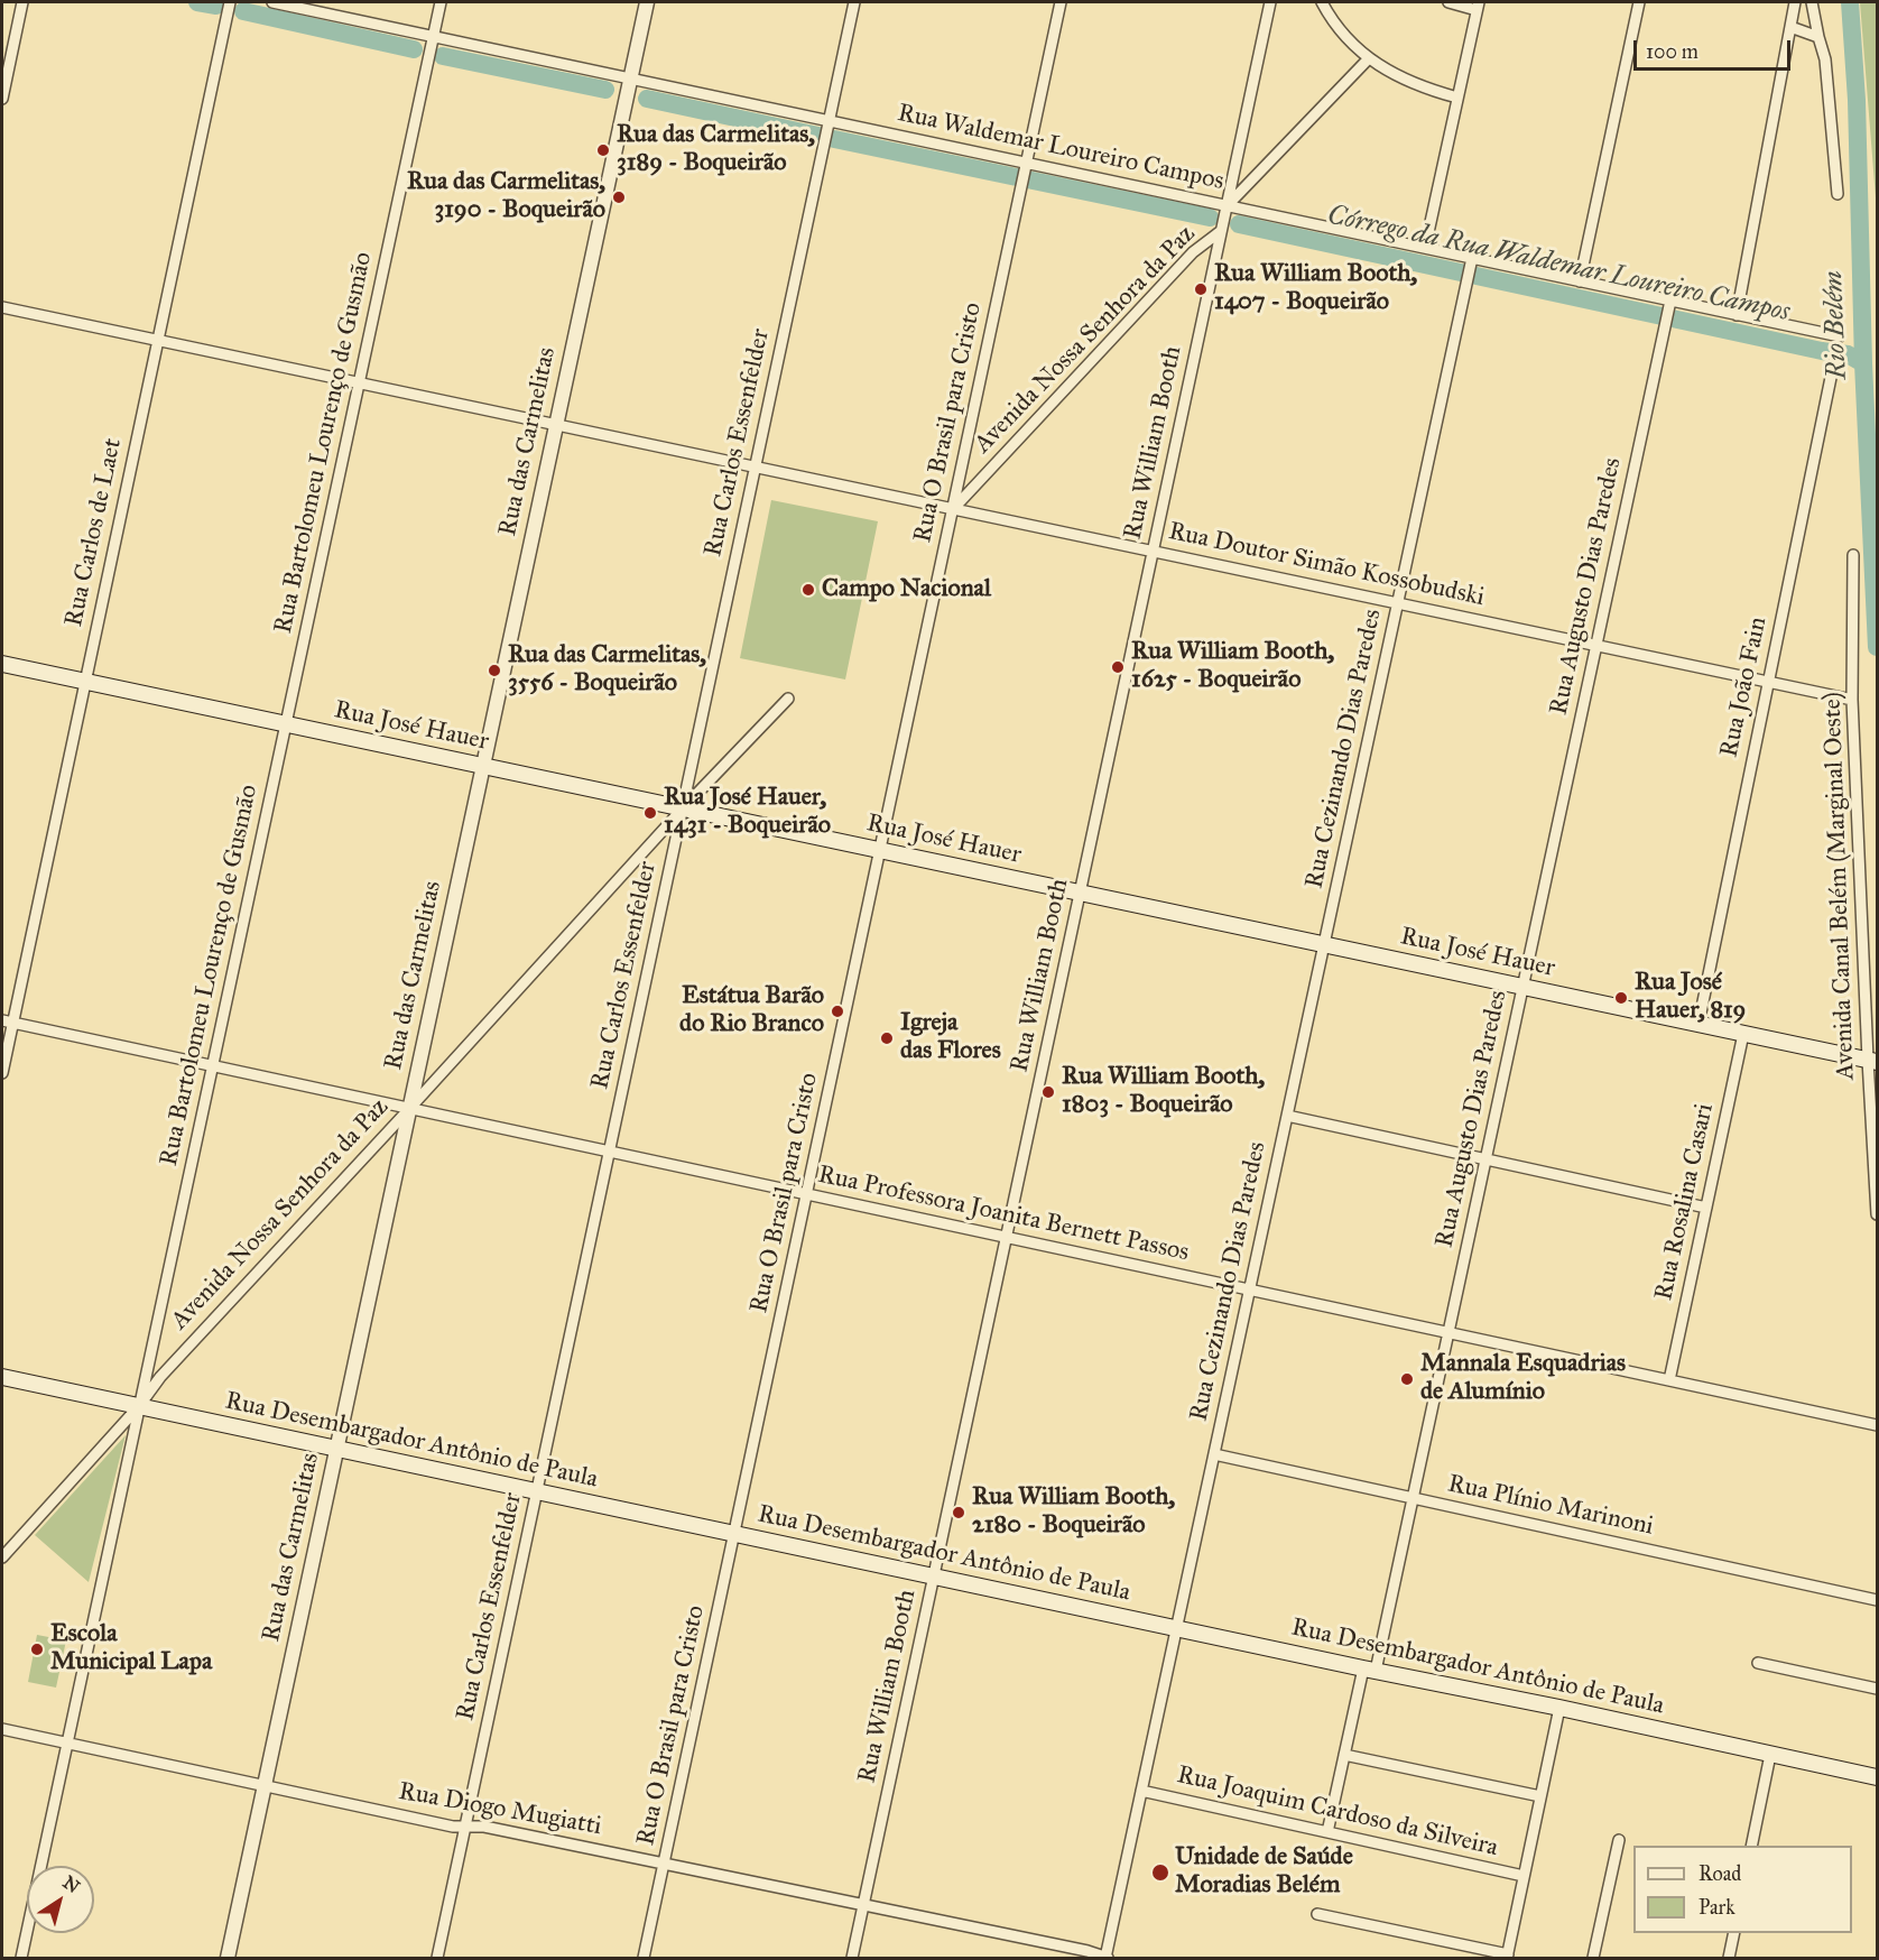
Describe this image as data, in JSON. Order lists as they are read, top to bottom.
{
  "streets": {
    "main road": ["Rua José Hauer", "Rua Desembargador Antônio de Paula"],
    "street": [
      "Rua Waldemar Loureiro Campos",
      "Avenida Nossa Senhora da Paz",
      "Rua O Brasil para Cristo",
      "Rua das Carmelitas",
      "Rua Bartolomeu Lourenço de Gusmão",
      "Rua Carlos Essenfelder",
      "Rua William Booth",
      "Rua Carlos de Laet",
      "Rua Doutor Simão Kossobudski",
      "Rua Augusto Dias Paredes",
      "Rua João Fain",
      "Rua Cezinando Dias Paredes",
      "Avenida Canal Belém (Marginal Oeste)",
      "Rua Rosalina Casari",
      "Rua Professora Joanita Bernett Passos",
      "Rua Plínio Marinoni",
      "Rua Diogo Mugiatti",
      "Rua Joaquim Cardoso da Silveira"
    ]
  },
  "crossings": [
    ["Rua Waldemar Loureiro Campos", "Rua O Brasil para Cristo"],
    ["Rua Waldemar Loureiro Campos", "Rua das Carmelitas"],
    ["Rua Waldemar Loureiro Campos", "Rua Bartolomeu Lourenço de Gusmão"],
    ["Rua Waldemar Loureiro Campos", "Rua Carlos Essenfelder"],
    ["Rua Waldemar Loureiro Campos", "Rua William Booth"],
    ["Rua Waldemar Loureiro Campos", "Rua Augusto Dias Paredes"],
    ["Rua Waldemar Loureiro Campos", "Rua Cezinando Dias Paredes"],
    ["Avenida Nossa Senhora da Paz", "Rua O Brasil para Cristo"],
    ["Avenida Nossa Senhora da Paz", "Rua das Carmelitas"],
    ["Avenida Nossa Senhora da Paz", "Rua Bartolomeu Lourenço de Gusmão"],
    ["Avenida Nossa Senhora da Paz", "Rua Carlos Essenfelder"],
    ["Avenida Nossa Senhora da Paz", "Rua William Booth"],
    ["Avenida Nossa Senhora da Paz", "Rua Doutor Simão Kossobudski"],
    ["Avenida Nossa Senhora da Paz", "Rua José Hauer"],
    ["Avenida Nossa Senhora da Paz", "Rua Professora Joanita Bernett Passos"],
    ["Avenida Nossa Senhora da Paz", "Rua Desembargador Antônio de Paula"],
    ["Rua O Brasil para Cristo", "Rua Doutor Simão Kossobudski"],
    ["Rua O Brasil para Cristo", "Rua José Hauer"],
    ["Rua O Brasil para Cristo", "Rua Professora Joanita Bernett Passos"],
    ["Rua O Brasil para Cristo", "Rua Desembargador Antônio de Paula"],
    ["Rua O Brasil para Cristo", "Rua Diogo Mugiatti"],
    ["Rua das Carmelitas", "Rua Doutor Simão Kossobudski"],
    ["Rua das Carmelitas", "Rua José Hauer"],
    ["Rua das Carmelitas", "Rua Professora Joanita Bernett Passos"],
    ["Rua das Carmelitas", "Rua Desembargador Antônio de Paula"],
    ["Rua das Carmelitas", "Rua Diogo Mugiatti"],
    ["Rua Bartolomeu Lourenço de Gusmão", "Rua Doutor Simão Kossobudski"],
    ["Rua Bartolomeu Lourenço de Gusmão", "Rua José Hauer"],
    ["Rua Bartolomeu Lourenço de Gusmão", "Rua Professora Joanita Bernett Passos"],
    ["Rua Bartolomeu Lourenço de Gusmão", "Rua Desembargador Antônio de Paula"],
    ["Rua Bartolomeu Lourenço de Gusmão", "Rua Diogo Mugiatti"],
    ["Rua Carlos Essenfelder", "Rua Doutor Simão Kossobudski"],
    ["Rua Carlos Essenfelder", "Rua José Hauer"],
    ["Rua Carlos Essenfelder", "Rua Professora Joanita Bernett Passos"],
    ["Rua Carlos Essenfelder", "Rua Desembargador Antônio de Paula"],
    ["Rua Carlos Essenfelder", "Rua Diogo Mugiatti"],
    ["Rua William Booth", "Rua Doutor Simão Kossobudski"],
    ["Rua William Booth", "Rua José Hauer"],
    ["Rua William Booth", "Rua Professora Joanita Bernett Passos"],
    ["Rua William Booth", "Rua Desembargador Antônio de Paula"],
    ["Rua William Booth", "Rua Diogo Mugiatti"],
    ["Rua Carlos de Laet", "Rua Doutor Simão Kossobudski"],
    ["Rua Carlos de Laet", "Rua José Hauer"],
    ["Rua Carlos de Laet", "Rua Professora Joanita Bernett Passos"],
    ["Rua Doutor Simão Kossobudski", "Rua Augusto Dias Paredes"],
    ["Rua Doutor Simão Kossobudski", "Rua João Fain"],
    ["Rua Doutor Simão Kossobudski", "Rua Cezinando Dias Paredes"],
    ["Rua Doutor Simão Kossobudski", "Avenida Canal Belém (Marginal Oeste)"],
    ["Rua Augusto Dias Paredes", "Rua José Hauer"],
    ["Rua Augusto Dias Paredes", "Rua Professora Joanita Bernett Passos"],
    ["Rua Augusto Dias Paredes", "Rua Desembargador Antônio de Paula"],
    ["Rua Augusto Dias Paredes", "Rua Plínio Marinoni"],
    ["Rua Augusto Dias Paredes", "Rua Joaquim Cardoso da Silveira"],
    ["Rua João Fain", "Rua José Hauer"],
    ["Rua José Hauer", "Rua Cezinando Dias Paredes"],
    ["Rua José Hauer", "Avenida Canal Belém (Marginal Oeste)"],
    ["Rua José Hauer", "Rua Rosalina Casari"],
    ["Rua Cezinando Dias Paredes", "Rua Professora Joanita Bernett Passos"],
    ["Rua Cezinando Dias Paredes", "Rua Desembargador Antônio de Paula"],
    ["Rua Cezinando Dias Paredes", "Rua Plínio Marinoni"],
    ["Rua Cezinando Dias Paredes", "Rua Diogo Mugiatti"],
    ["Rua Cezinando Dias Paredes", "Rua Joaquim Cardoso da Silveira"],
    ["Rua Rosalina Casari", "Rua Professora Joanita Bernett Passos"]
  ],
  "water": ["Córrego da Rua Waldemar Loureiro Campos", "Rio Belém"],
  "places": [
    "Rua das Carmelitas, 3189 - Boqueirão",
    "Rua das Carmelitas, 3190 - Boqueirão",
    "Rua William Booth, 1407 - Boqueirão",
    "Campo Nacional",
    "Rua William Booth, 1625 - Boqueirão",
    "Rua das Carmelitas, 3556 - Boqueirão",
    "Rua José Hauer, 1431 - Boqueirão",
    "Rua José Hauer, 819",
    "Estátua Barão do Rio Branco",
    "Igreja das Flores",
    "Rua William Booth, 1803 - Boqueirão",
    "Mannala Esquadrias de Alumínio",
    "Rua William Booth, 2180 - Boqueirão",
    "Escola Municipal Lapa",
    "Unidade de Saúde Moradias Belém"
  ],
  "legend": ["Road", "Park"],
  "scale_bar": "100 m",
  "north": "top right"
}
